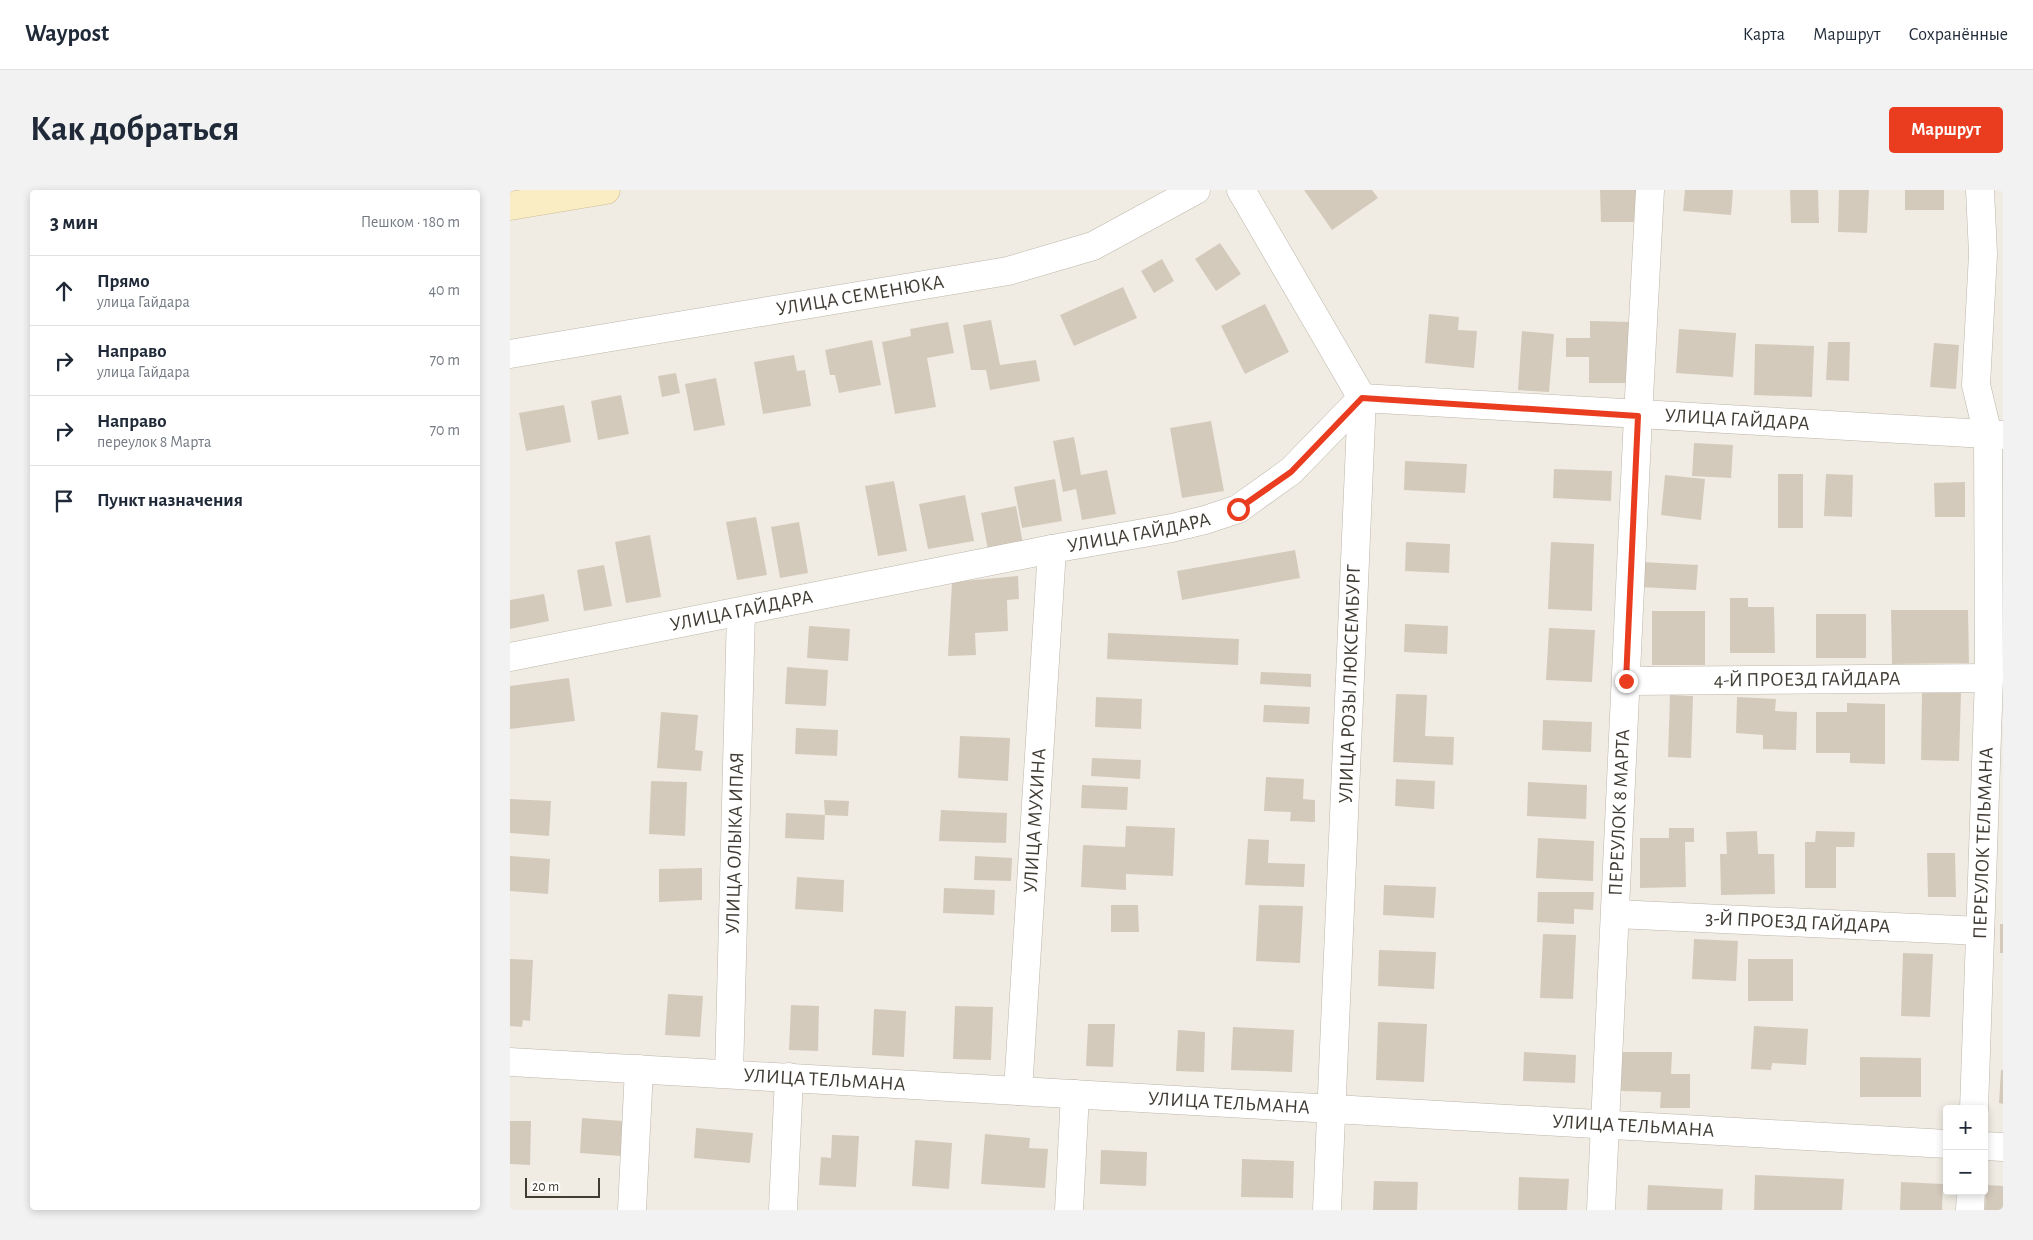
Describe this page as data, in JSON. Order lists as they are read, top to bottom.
{
  "streets": {
    "street": [
      "УЛИЦА СЕМЕНЮКА",
      "УЛИЦА ГАЙДАРА",
      "4-Й ПРОЕЗД ГАЙДАРА",
      "УЛИЦА РОЗЫ ЛЮКСЕМБУРГ",
      "ПЕРЕУЛОК 8 МАРТА",
      "УЛИЦА МУХИНА",
      "УЛИЦА ОЛЫКА ИПАЯ",
      "ПЕРЕУЛОК ТЕЛЬМАНА",
      "3-Й ПРОЕЗД ГАЙДАРА",
      "УЛИЦА ТЕЛЬМАНА"
    ]
  },
  "crossings": [
    ["УЛИЦА ГАЙДАРА", "УЛИЦА РОЗЫ ЛЮКСЕМБУРГ"],
    ["УЛИЦА ГАЙДАРА", "ПЕРЕУЛОК 8 МАРТА"],
    ["УЛИЦА ГАЙДАРА", "УЛИЦА МУХИНА"],
    ["УЛИЦА ГАЙДАРА", "УЛИЦА ОЛЫКА ИПАЯ"],
    ["УЛИЦА ГАЙДАРА", "ПЕРЕУЛОК ТЕЛЬМАНА"],
    ["4-Й ПРОЕЗД ГАЙДАРА", "ПЕРЕУЛОК 8 МАРТА"],
    ["4-Й ПРОЕЗД ГАЙДАРА", "ПЕРЕУЛОК ТЕЛЬМАНА"],
    ["УЛИЦА РОЗЫ ЛЮКСЕМБУРГ", "УЛИЦА ТЕЛЬМАНА"],
    ["ПЕРЕУЛОК 8 МАРТА", "3-Й ПРОЕЗД ГАЙДАРА"],
    ["ПЕРЕУЛОК 8 МАРТА", "УЛИЦА ТЕЛЬМАНА"],
    ["УЛИЦА МУХИНА", "УЛИЦА ТЕЛЬМАНА"],
    ["УЛИЦА ОЛЫКА ИПАЯ", "УЛИЦА ТЕЛЬМАНА"],
    ["ПЕРЕУЛОК ТЕЛЬМАНА", "3-Й ПРОЕЗД ГАЙДАРА"]
  ],
  "scale_bar": "20 m",
  "page": {
    "header": "Waypost",
    "nav": ["Карта", "Маршрут", "Сохранённые"],
    "buttons": "Маршрут",
    "title": "Как добраться",
    "heading": ["3 мин", "Пешком · 180 m"],
    "list": [
      ["Прямо", "улица Гайдара", "40 m"],
      ["Направо", "улица Гайдара", "70 m"],
      ["Направо", "переулок 8 Марта", "70 m"],
      "Пункт назначения"
    ],
    "map_buttons": ["+", "−"],
    "scale": "20 m"
  }
}
